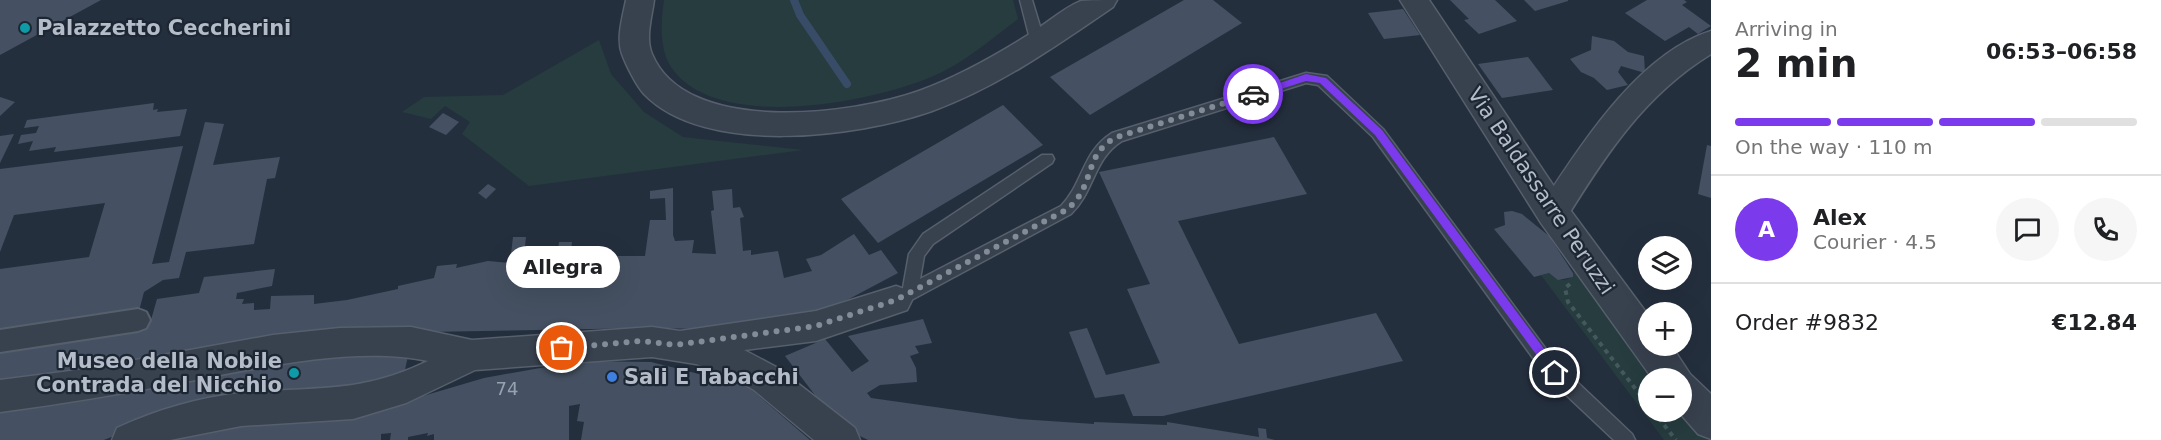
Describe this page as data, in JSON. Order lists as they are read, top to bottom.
{
  "streets": {
    "street": ["Via Baldassarre Peruzzi"]
  },
  "places": [
    "Palazzetto Ceccherini",
    "Allegra",
    "Museo della Nobile Contrada del Nicchio",
    "Sali E Tabacchi"
  ],
  "house_numbers": ["74"],
  "page": {
    "heading": ["2 min", "Arriving in", "06:53–06:58"],
    "panel": [
      "Alex",
      "Courier · 4.5",
      "Order #9832",
      "€12.84"
    ],
    "bar": "On the way · 110 m",
    "round": "A",
    "map_buttons": ["+", "−"],
    "bubble": "Allegra"
  }
}
